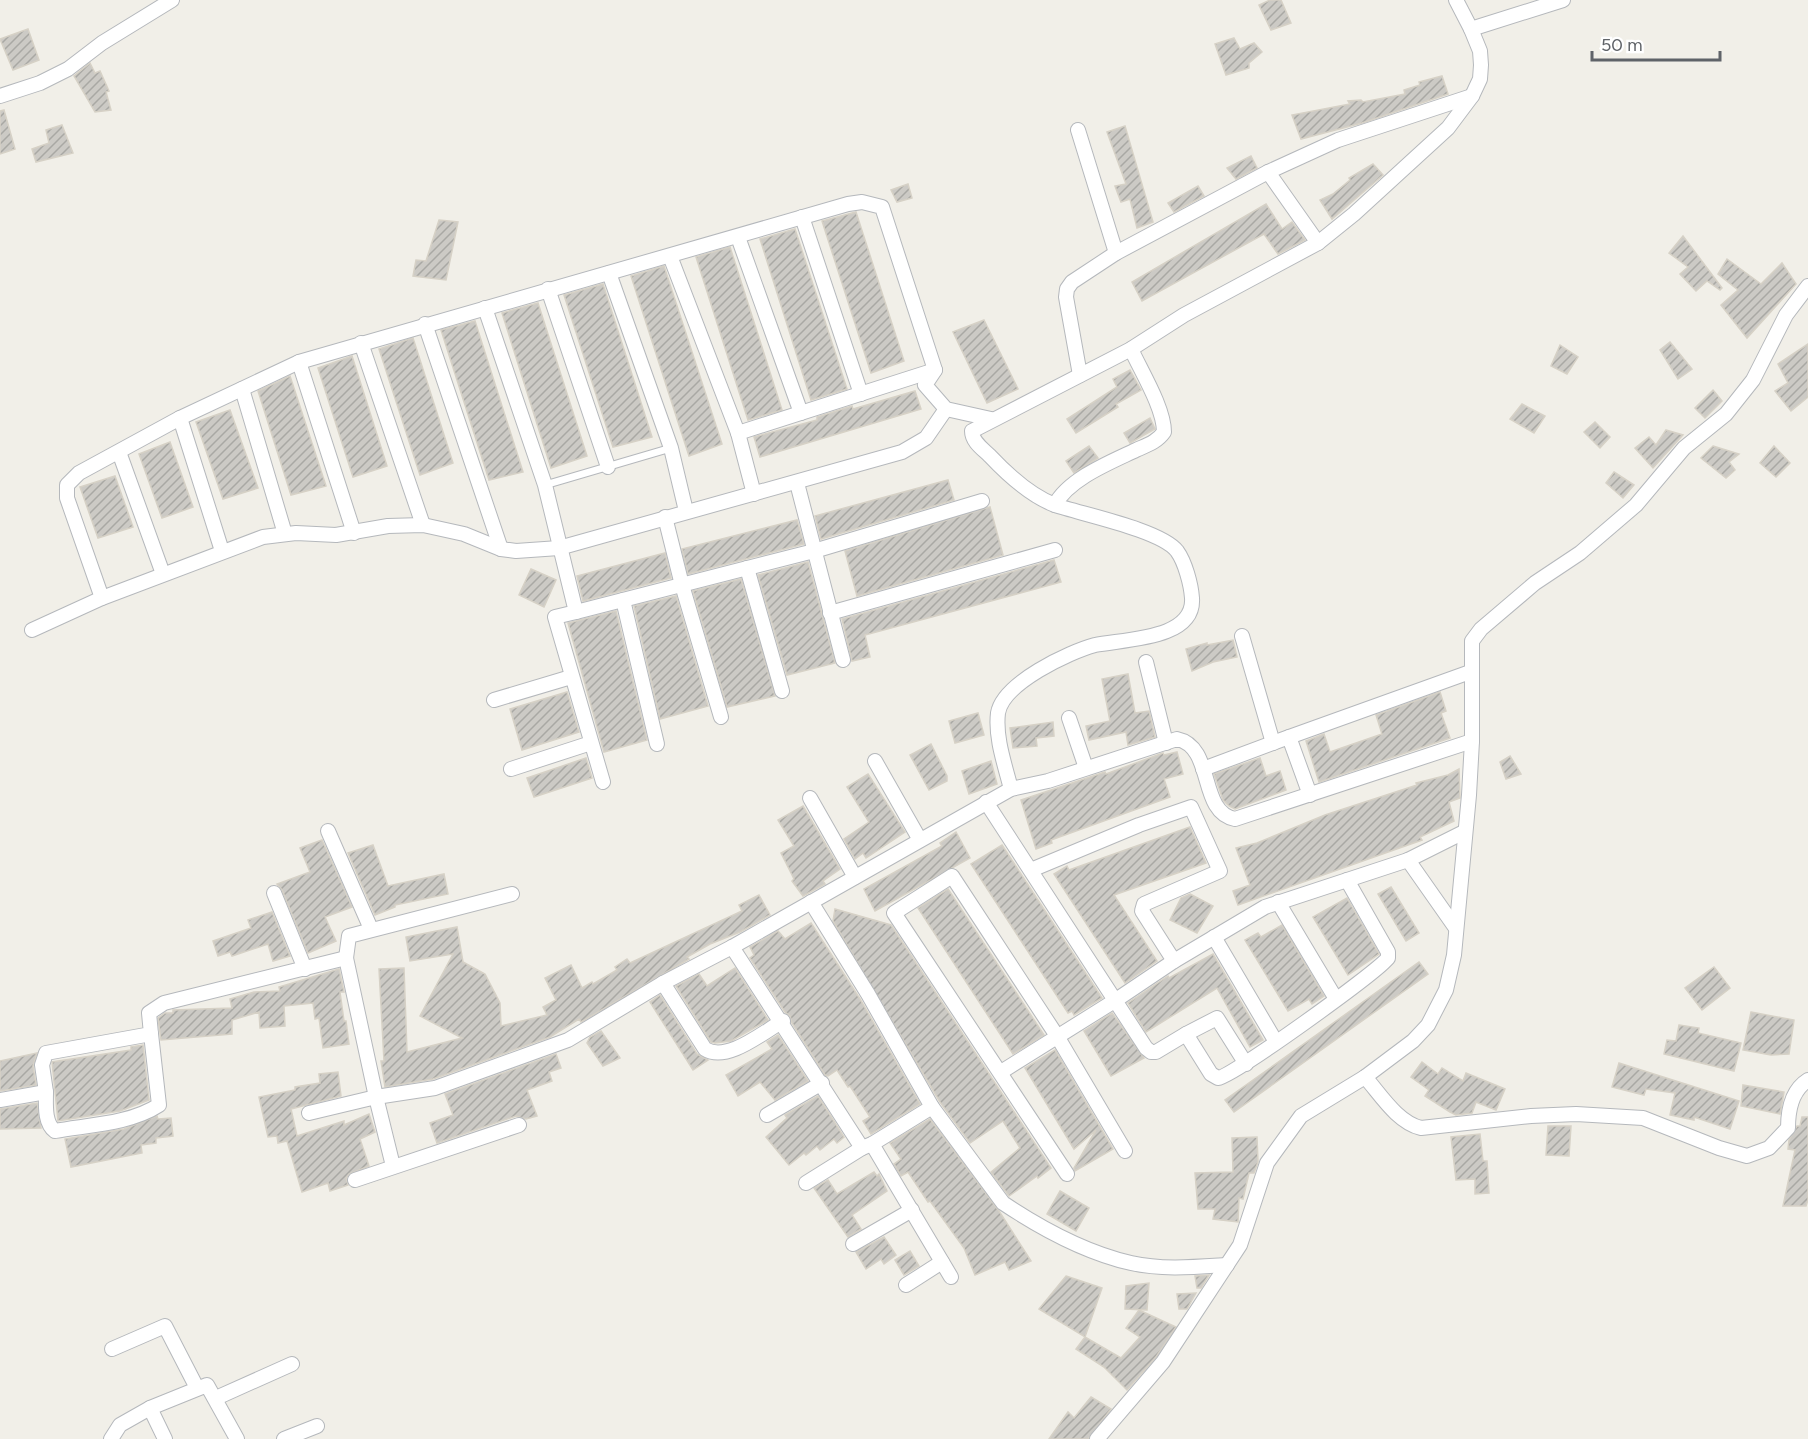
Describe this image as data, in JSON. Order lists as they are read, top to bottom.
{
  "scale_bar": "50 m"
}
